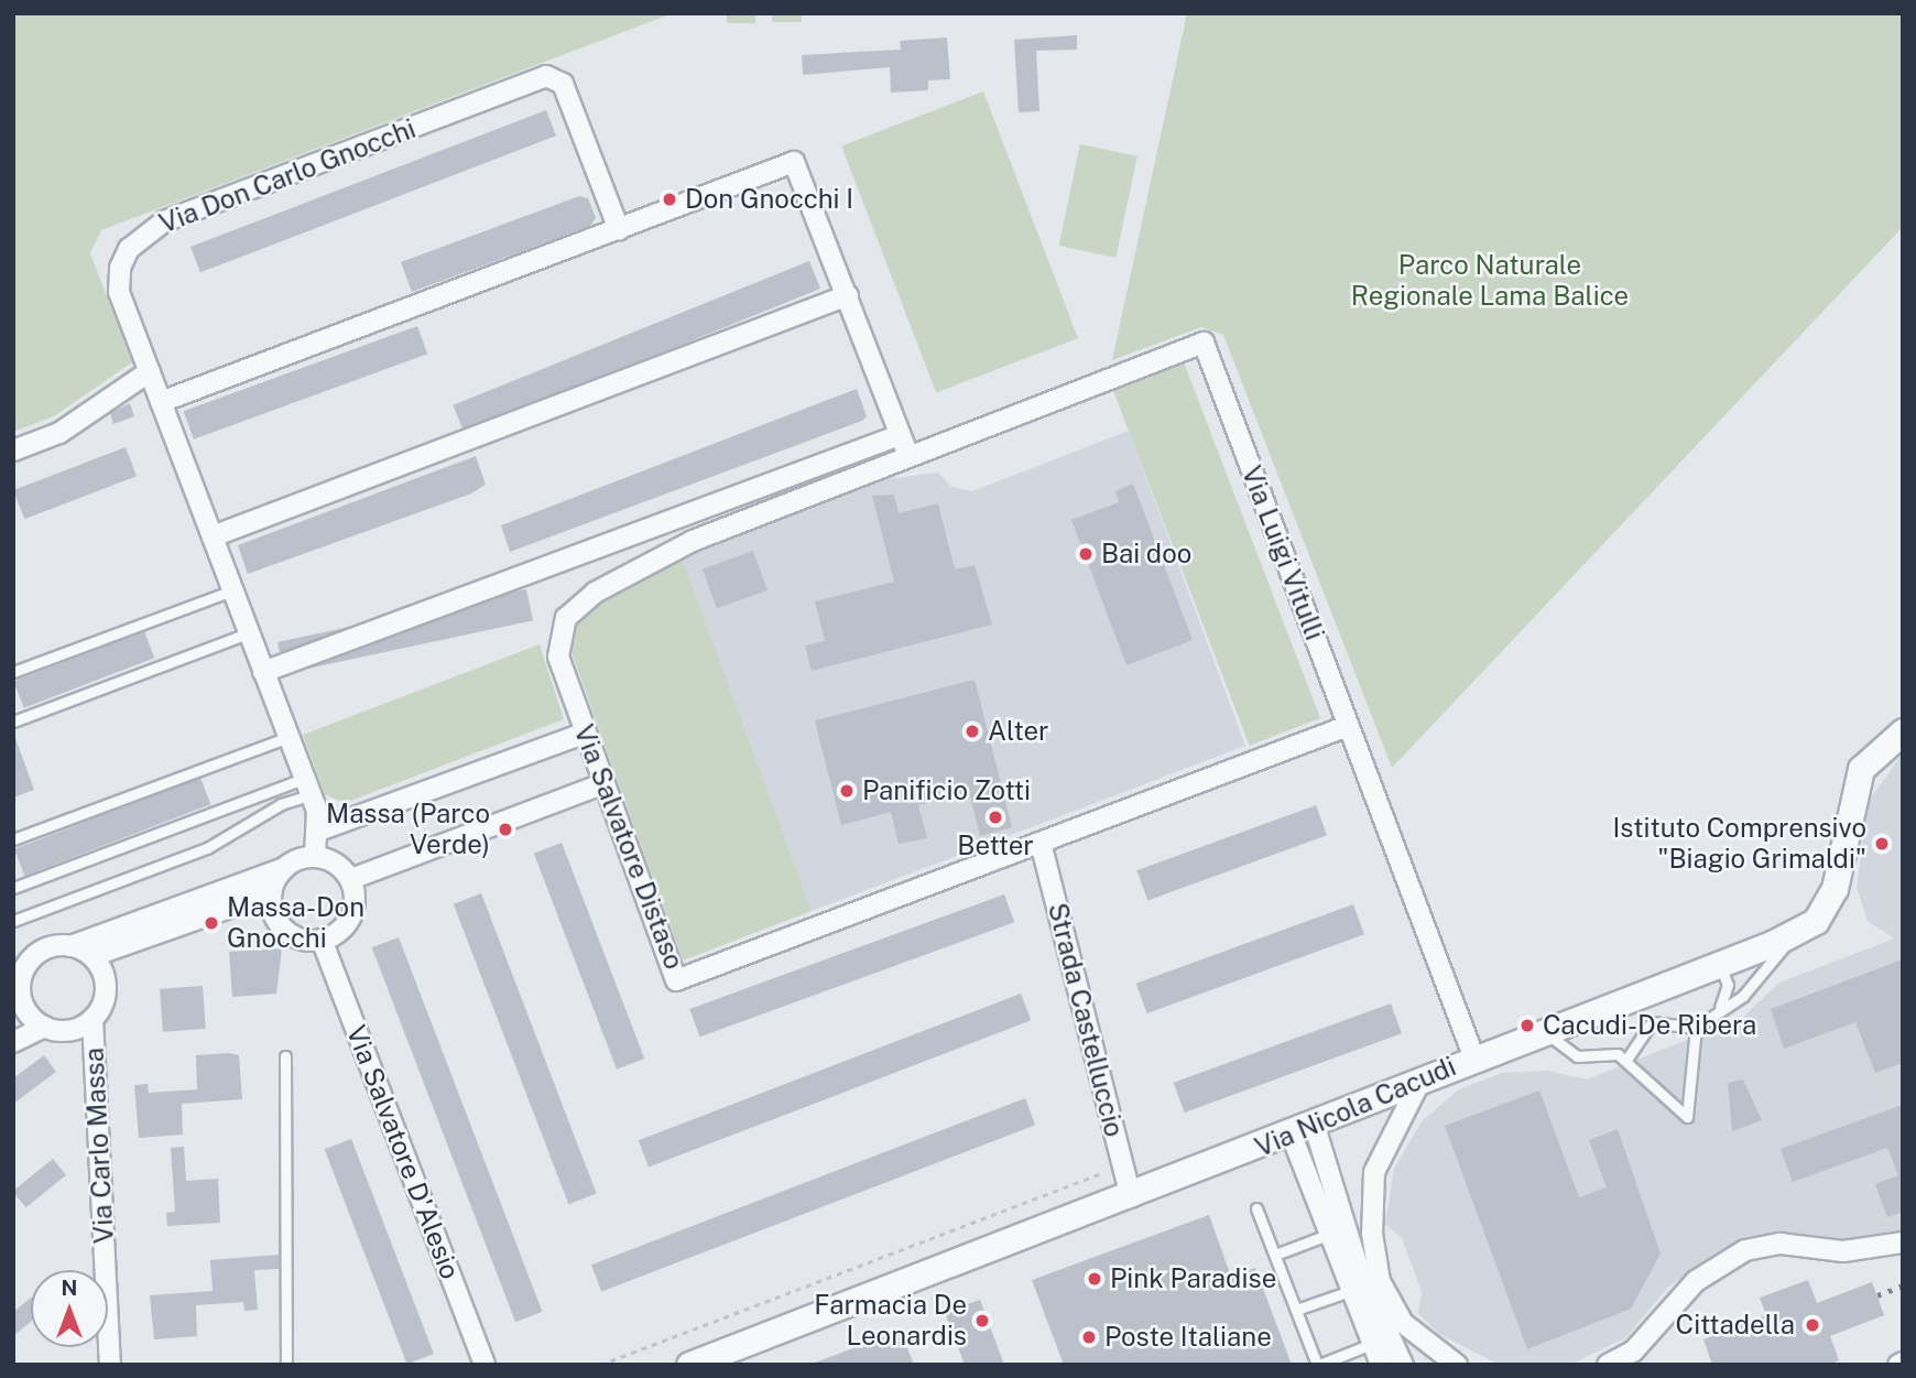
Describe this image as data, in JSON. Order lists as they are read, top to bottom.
{
  "streets": {
    "street": [
      "Via Don Carlo Gnocchi",
      "Via Luigi Vitulli",
      "Via Salvatore Distaso",
      "Strada Castelluccio",
      "Via Nicola Cacudi",
      "Via Carlo Massa",
      "Via Salvatore D'Alesio"
    ]
  },
  "crossings": [
    ["Via Luigi Vitulli", "Via Salvatore Distaso"],
    ["Via Luigi Vitulli", "Via Nicola Cacudi"],
    ["Via Salvatore Distaso", "Strada Castelluccio"],
    ["Strada Castelluccio", "Via Nicola Cacudi"]
  ],
  "parks": ["Parco Naturale Regionale Lama Balice"],
  "places": [
    "Don Gnocchi I",
    "Bai doo",
    "Alter",
    "Panificio Zotti",
    "Better",
    "Massa (Parco Verde)",
    "Istituto Comprensivo \"Biagio Grimaldi\"",
    "Massa-Don Gnocchi",
    "Cacudi-De Ribera",
    "Pink Paradise",
    "Farmacia De Leonardis",
    "Cittadella",
    "Poste Italiane"
  ],
  "north": "top"
}
